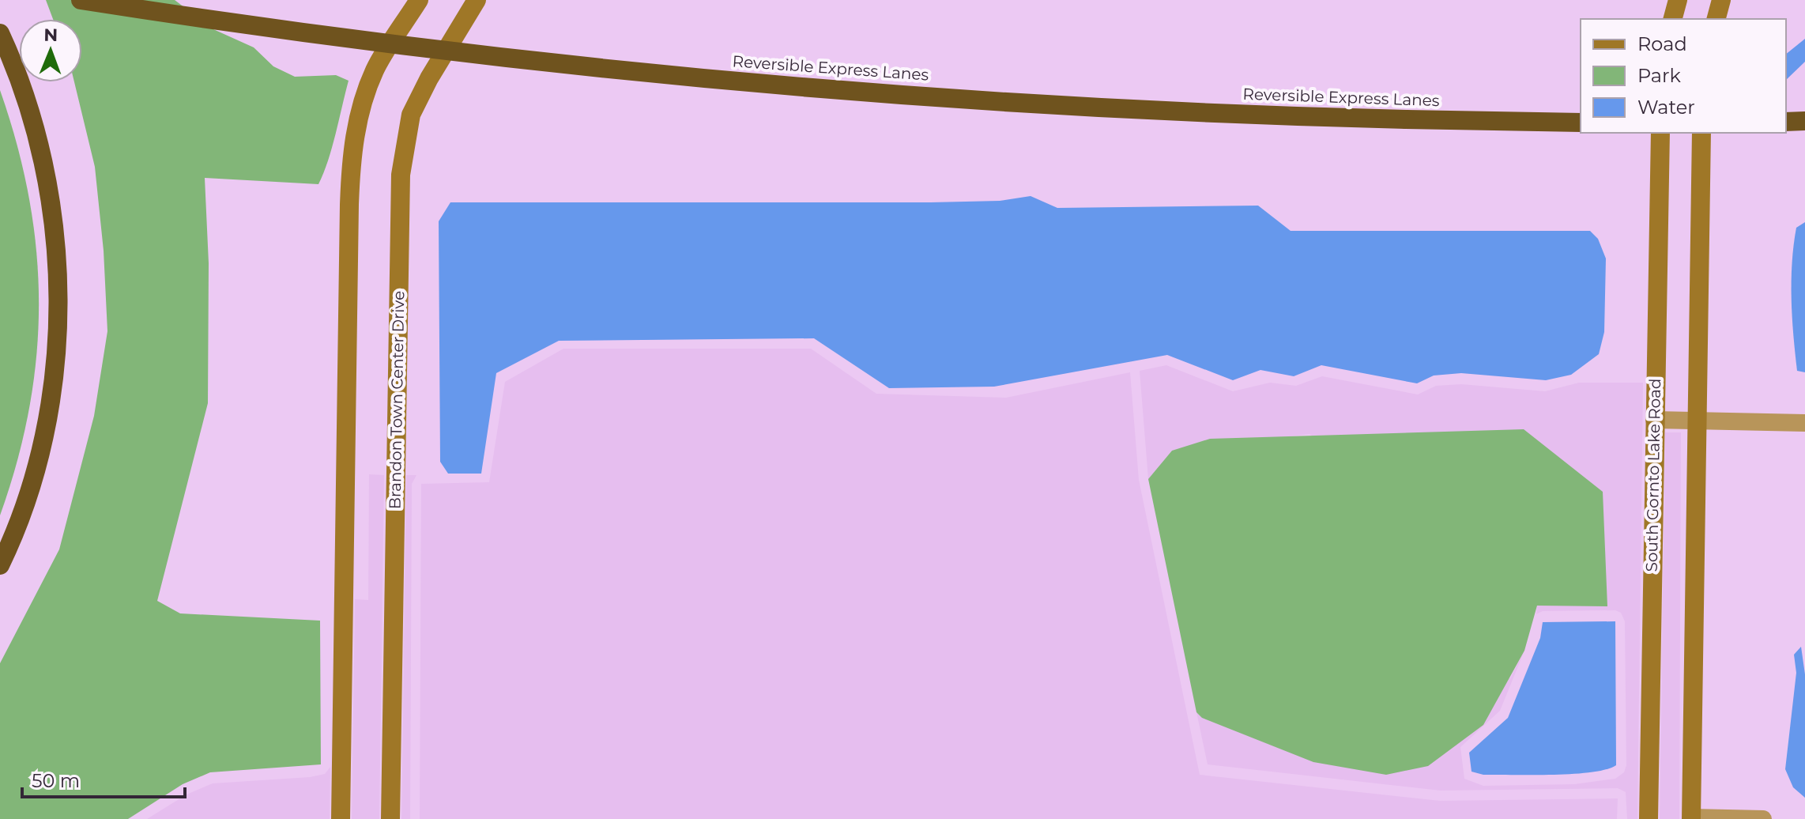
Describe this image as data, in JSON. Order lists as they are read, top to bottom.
{
  "streets": {
    "highway": ["Reversible Express Lanes"],
    "street": ["Brandon Town Center Drive", "South Gornto Lake Road"]
  },
  "legend": ["Road", "Park", "Water"],
  "scale_bar": "50 m",
  "north": "top"
}
